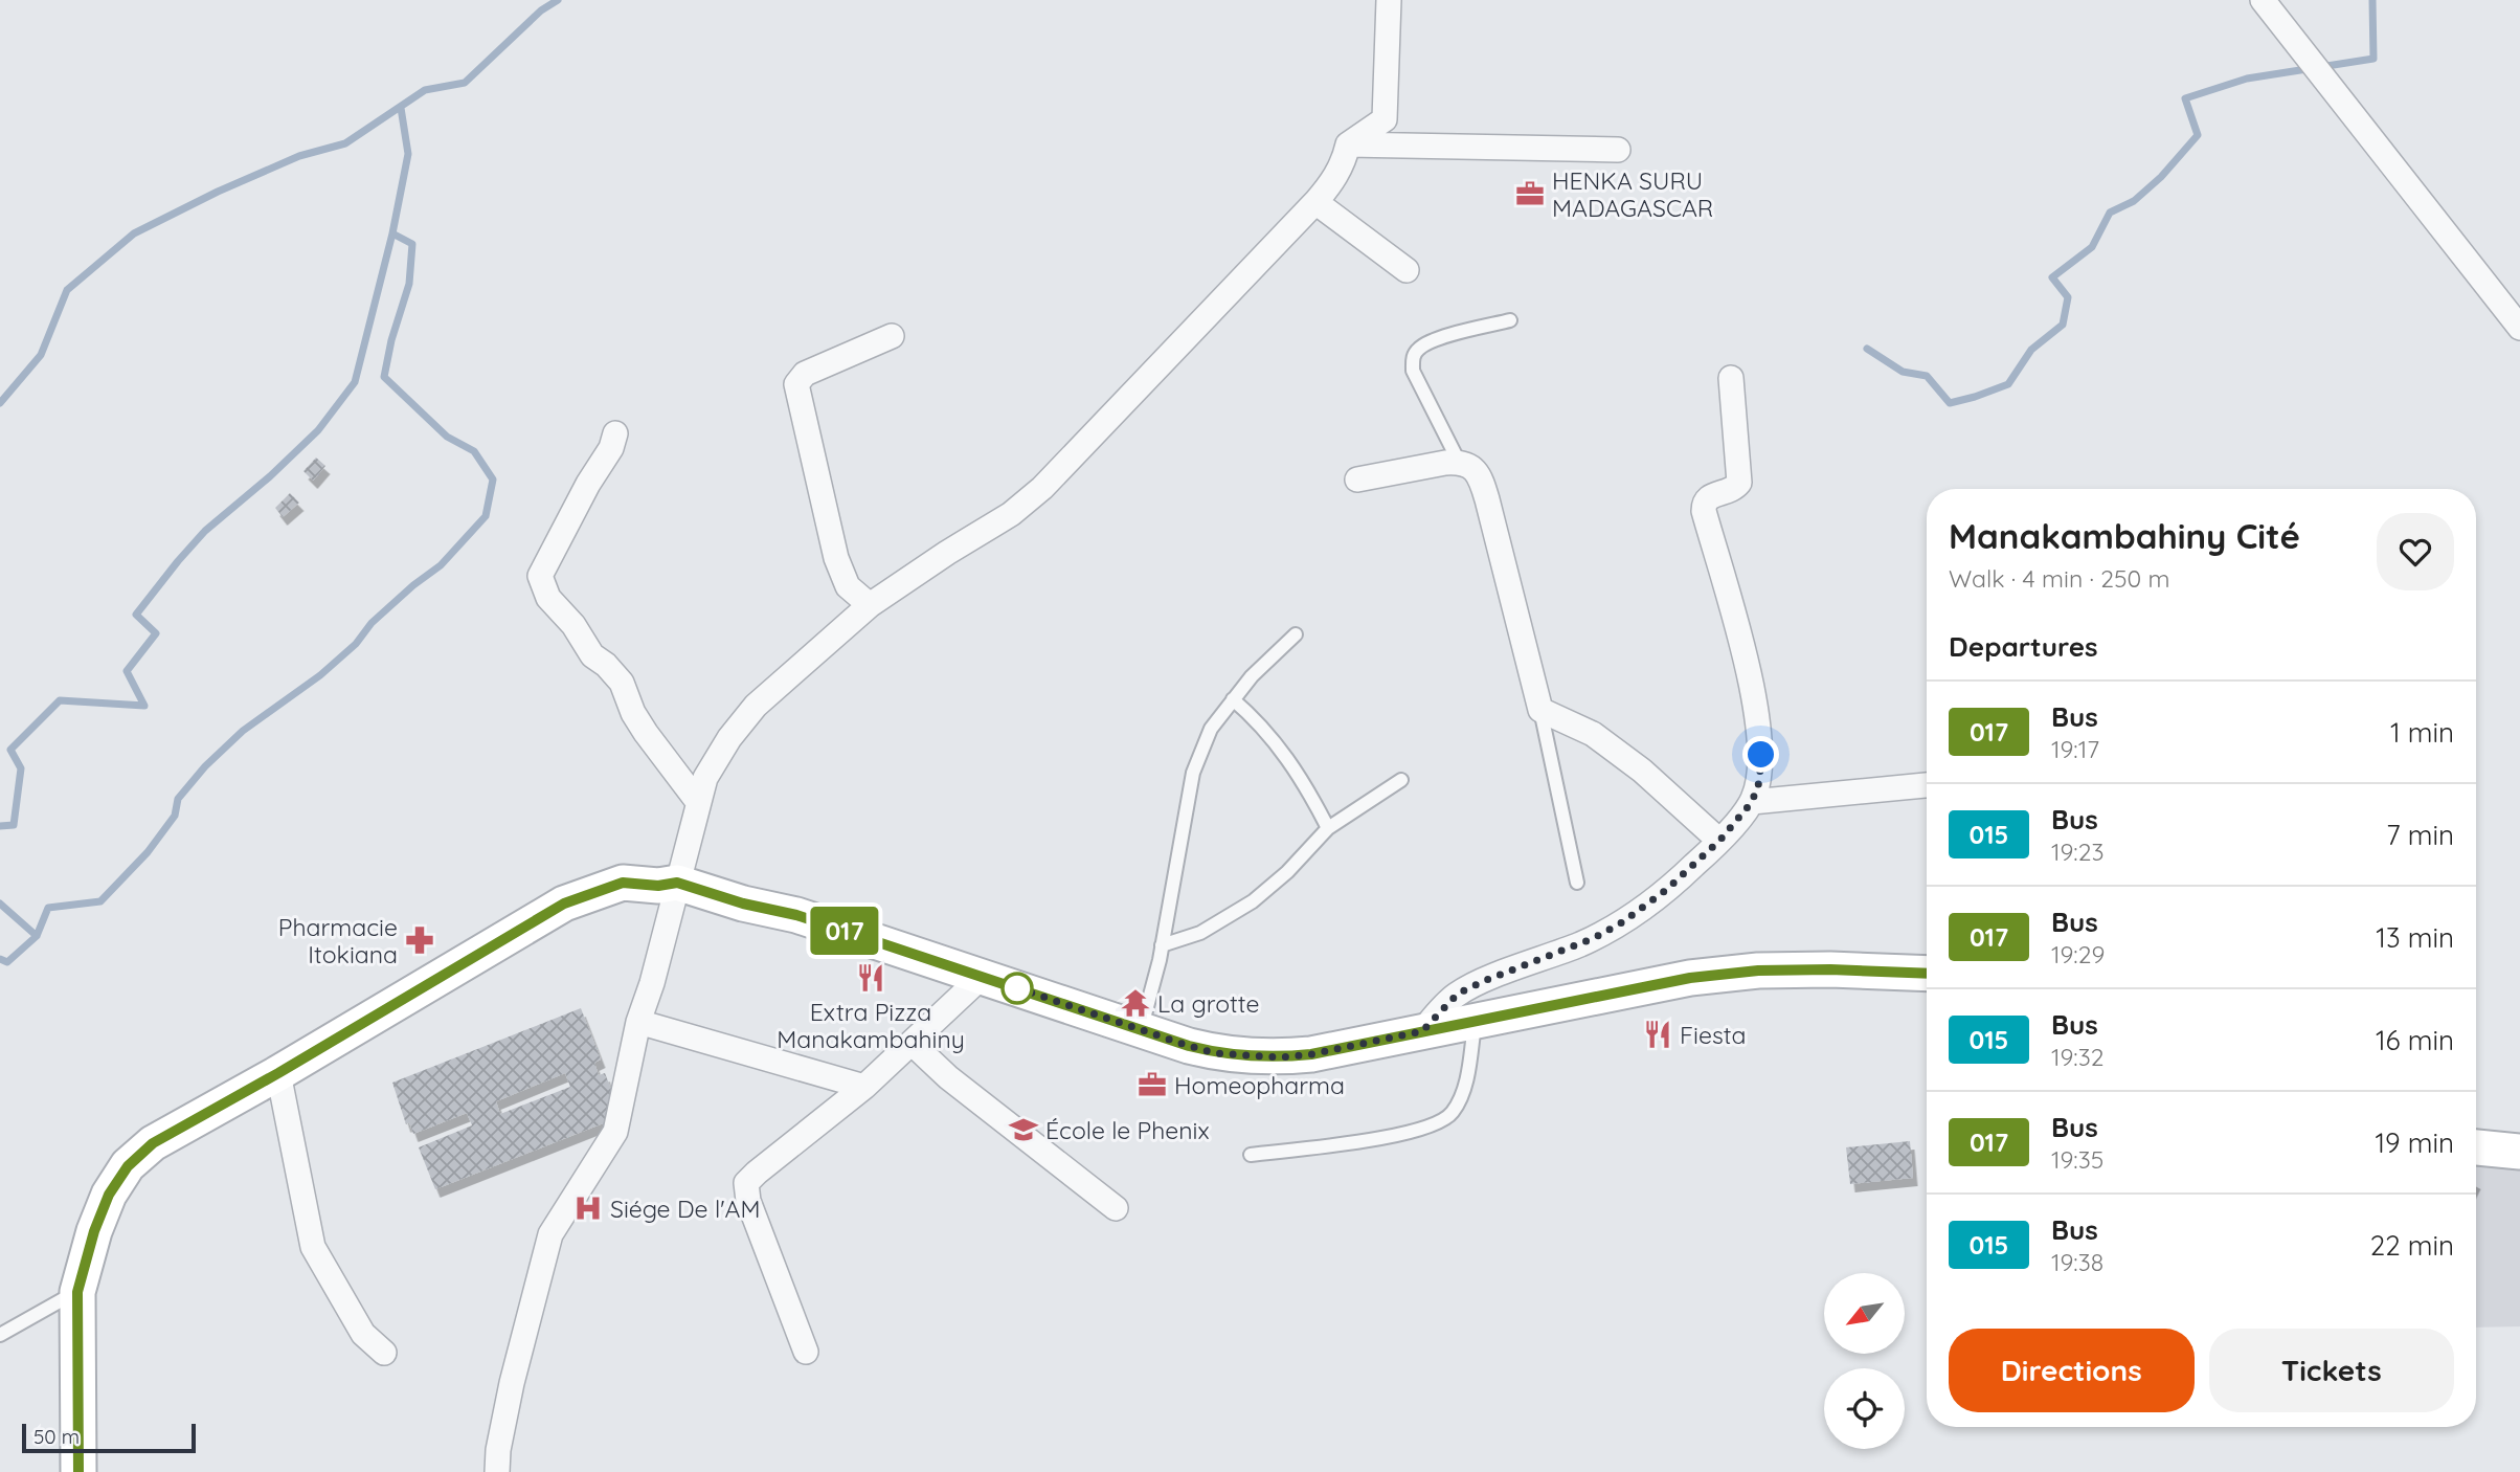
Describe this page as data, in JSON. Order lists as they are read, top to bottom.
{
  "places": {
    "office": ["HENKA SURU MADAGASCAR", "Homeopharma"],
    "pharmacy": ["Pharmacie Itokiana"],
    "restaurant": ["Extra Pizza Manakambahiny", "Fiesta"],
    "temple": ["La grotte"],
    "school or university": ["École le Phenix"],
    "hospital": ["Siége De l'AM"]
  },
  "lines": ["bus line 017"],
  "scale_bar": "50 m",
  "north": "bottom left",
  "page": {
    "on_map": "017",
    "heading": [
      ["Manakambahiny Cité", "Walk · 4 min · 250 m"],
      "Departures"
    ],
    "list": [
      {
        "mark": "017",
        "name": "Bus",
        "note": "19:17",
        "value": "1 min"
      },
      {
        "mark": "015",
        "name": "Bus",
        "note": "19:23",
        "value": "7 min"
      },
      {
        "mark": "017",
        "name": "Bus",
        "note": "19:29",
        "value": "13 min"
      },
      {
        "mark": "015",
        "name": "Bus",
        "note": "19:32",
        "value": "16 min"
      },
      {
        "mark": "017",
        "name": "Bus",
        "note": "19:35",
        "value": "19 min"
      },
      {
        "mark": "015",
        "name": "Bus",
        "note": "19:38",
        "value": "22 min"
      }
    ],
    "buttons": ["Directions", "Tickets"],
    "scale": "50 m"
  }
}
